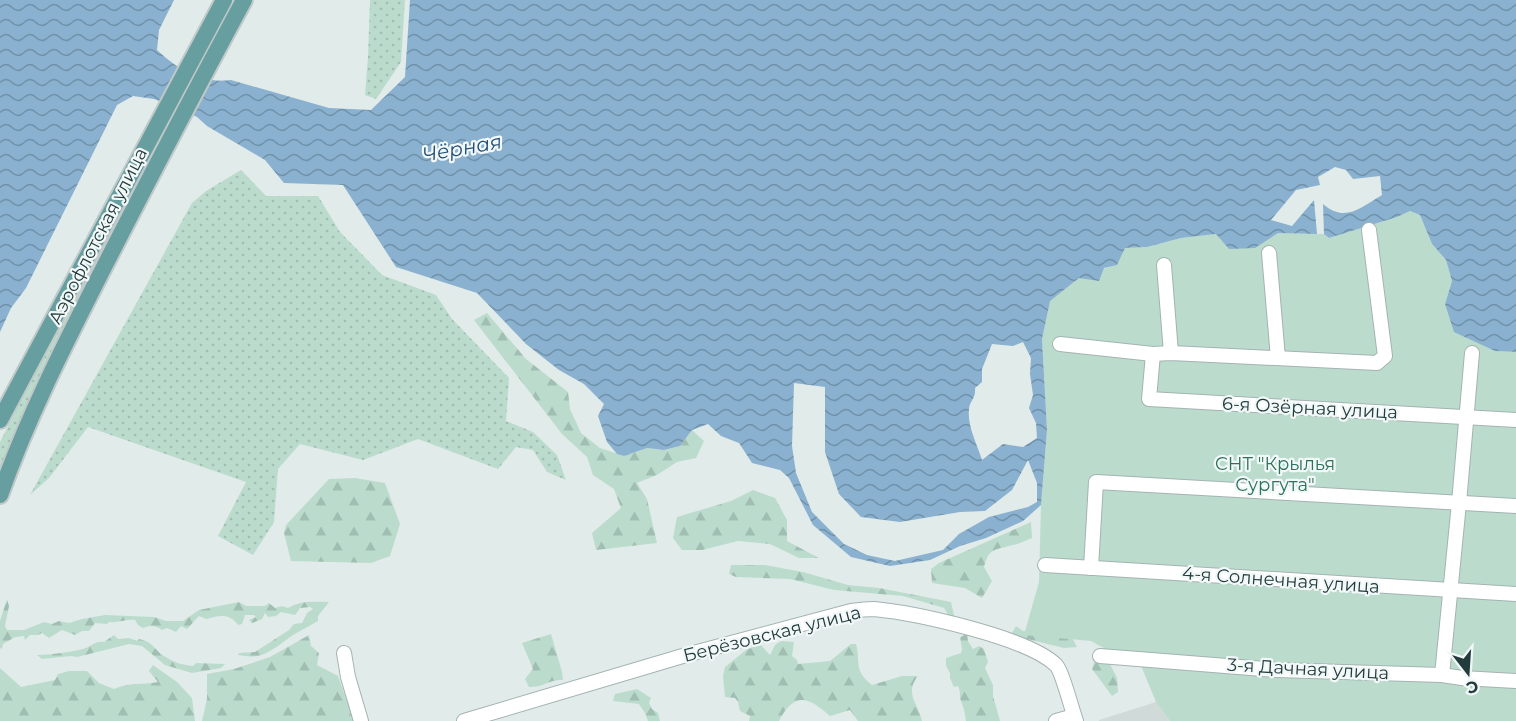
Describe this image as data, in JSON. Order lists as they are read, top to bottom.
{
  "streets": {
    "main road": ["Аэрофлотская улица"],
    "street": [
      "6-я Озёрная улица",
      "4-я Солнечная улица",
      "Берёзовская улица",
      "3-я Дачная улица"
    ]
  },
  "water": ["Чёрная"],
  "parks": ["CНТ \"Крылья Сургута\""],
  "north": "bottom"
}
